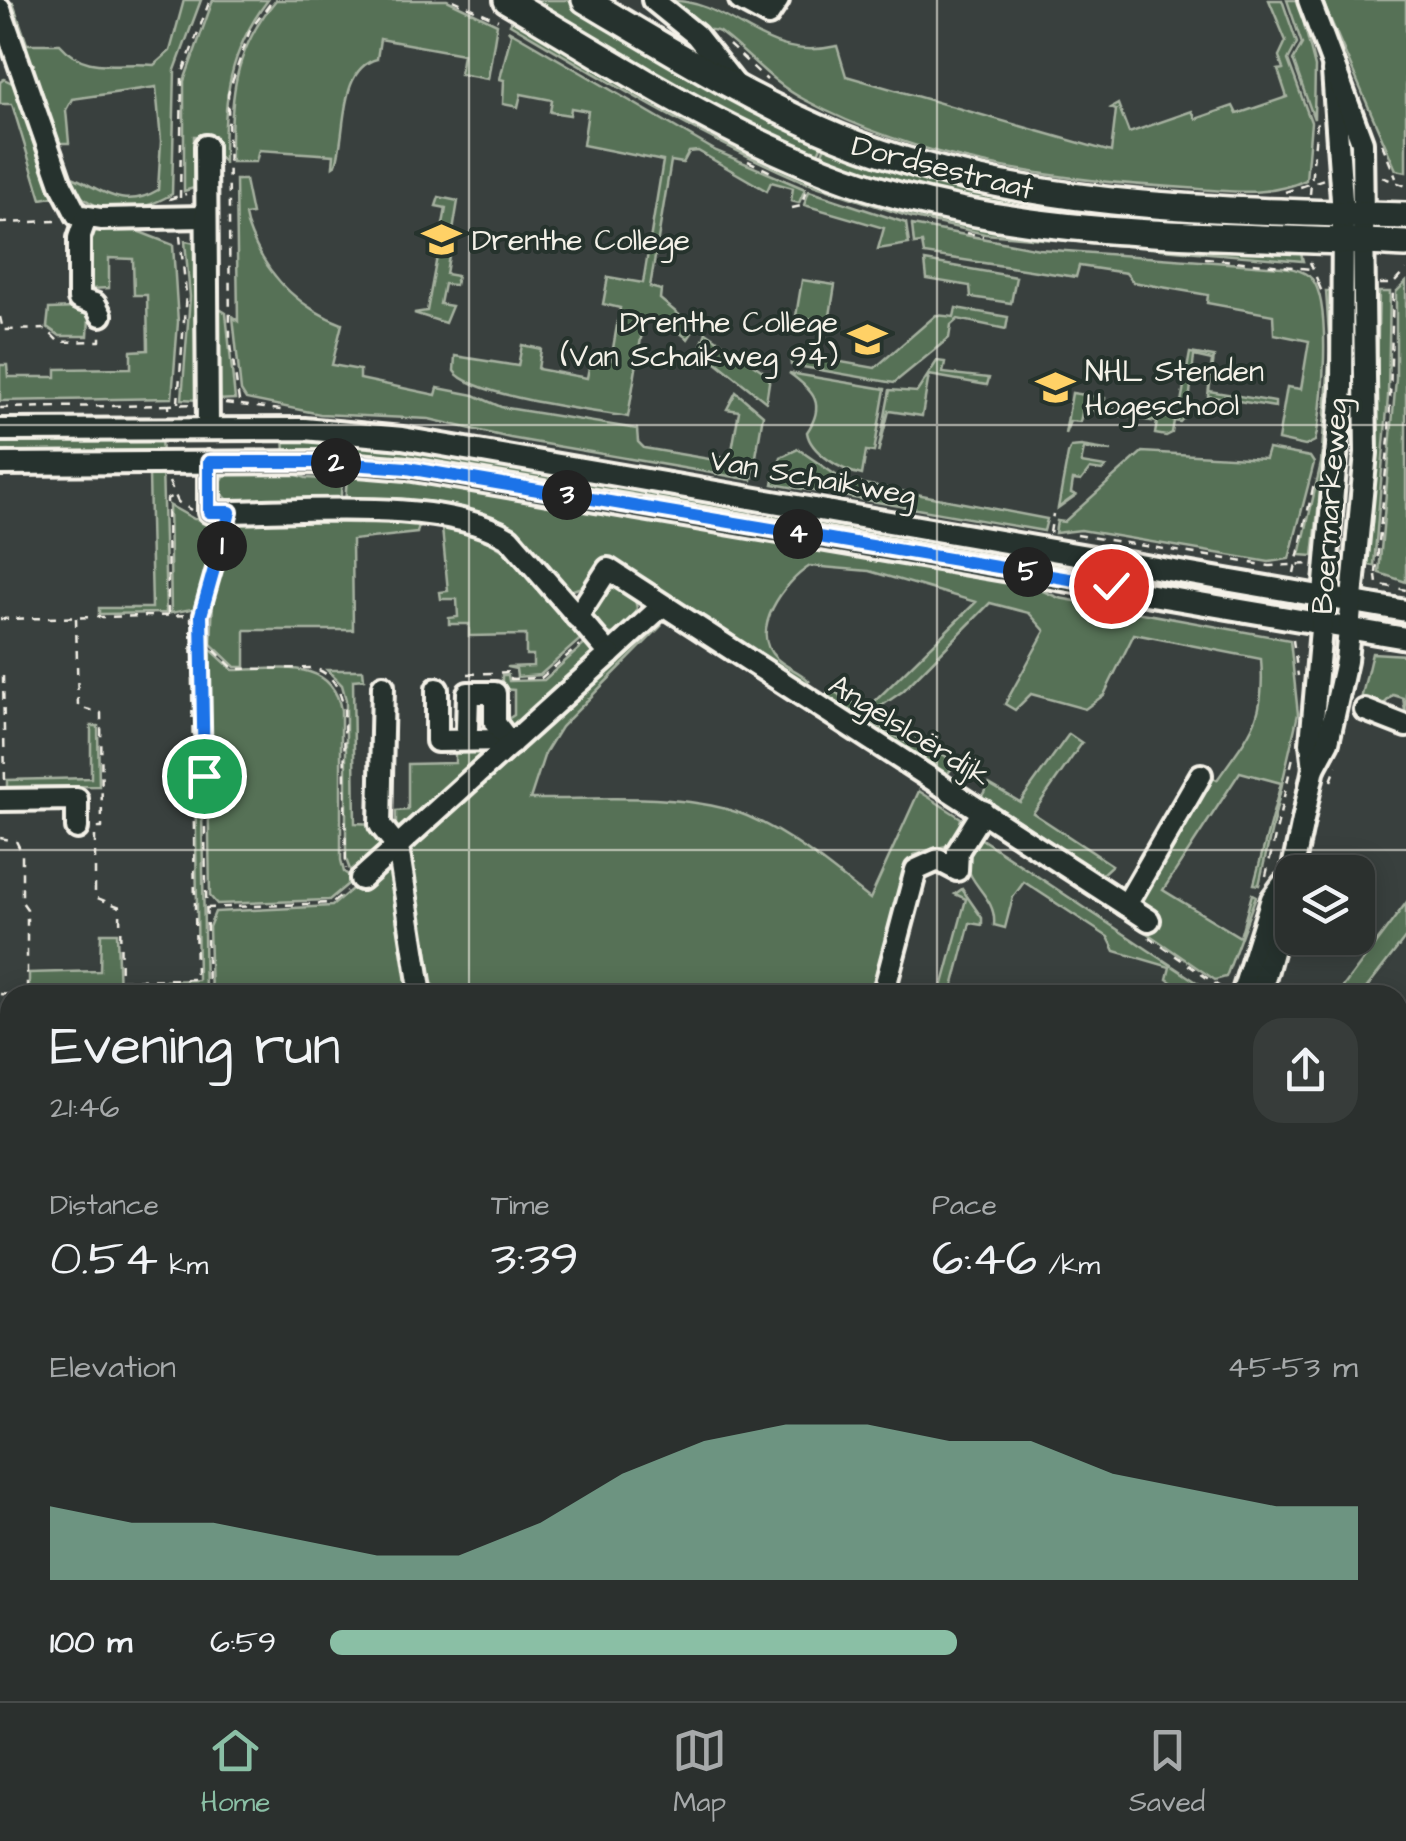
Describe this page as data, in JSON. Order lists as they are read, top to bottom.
{
  "streets": {
    "main road": ["Dordsestraat"],
    "street": ["Van Schaikweg", "Boermarkeweg", "Angelsloërdijk"]
  },
  "crossings": [
    ["Dordsestraat", "Boermarkeweg"],
    ["Van Schaikweg", "Boermarkeweg"]
  ],
  "places": {
    "school or university": ["Drenthe College", "Drenthe College (Van Schaikweg 94)", "NHL Stenden Hogeschool"]
  },
  "page": {
    "pins": [
      "2",
      "3",
      "4",
      "1",
      "5"
    ],
    "heading": ["Evening run", "21:46"],
    "stats": [
      ["Distance", "0.54 km"],
      ["Time", "3:39"],
      ["Pace", "6:46 /km"]
    ],
    "chart": ["Elevation", "45–53 m"],
    "list": [
      {
        "name": "100 m",
        "note": "6:59"
      }
    ],
    "tabs": ["Home", "Map", "Saved"]
  }
}
